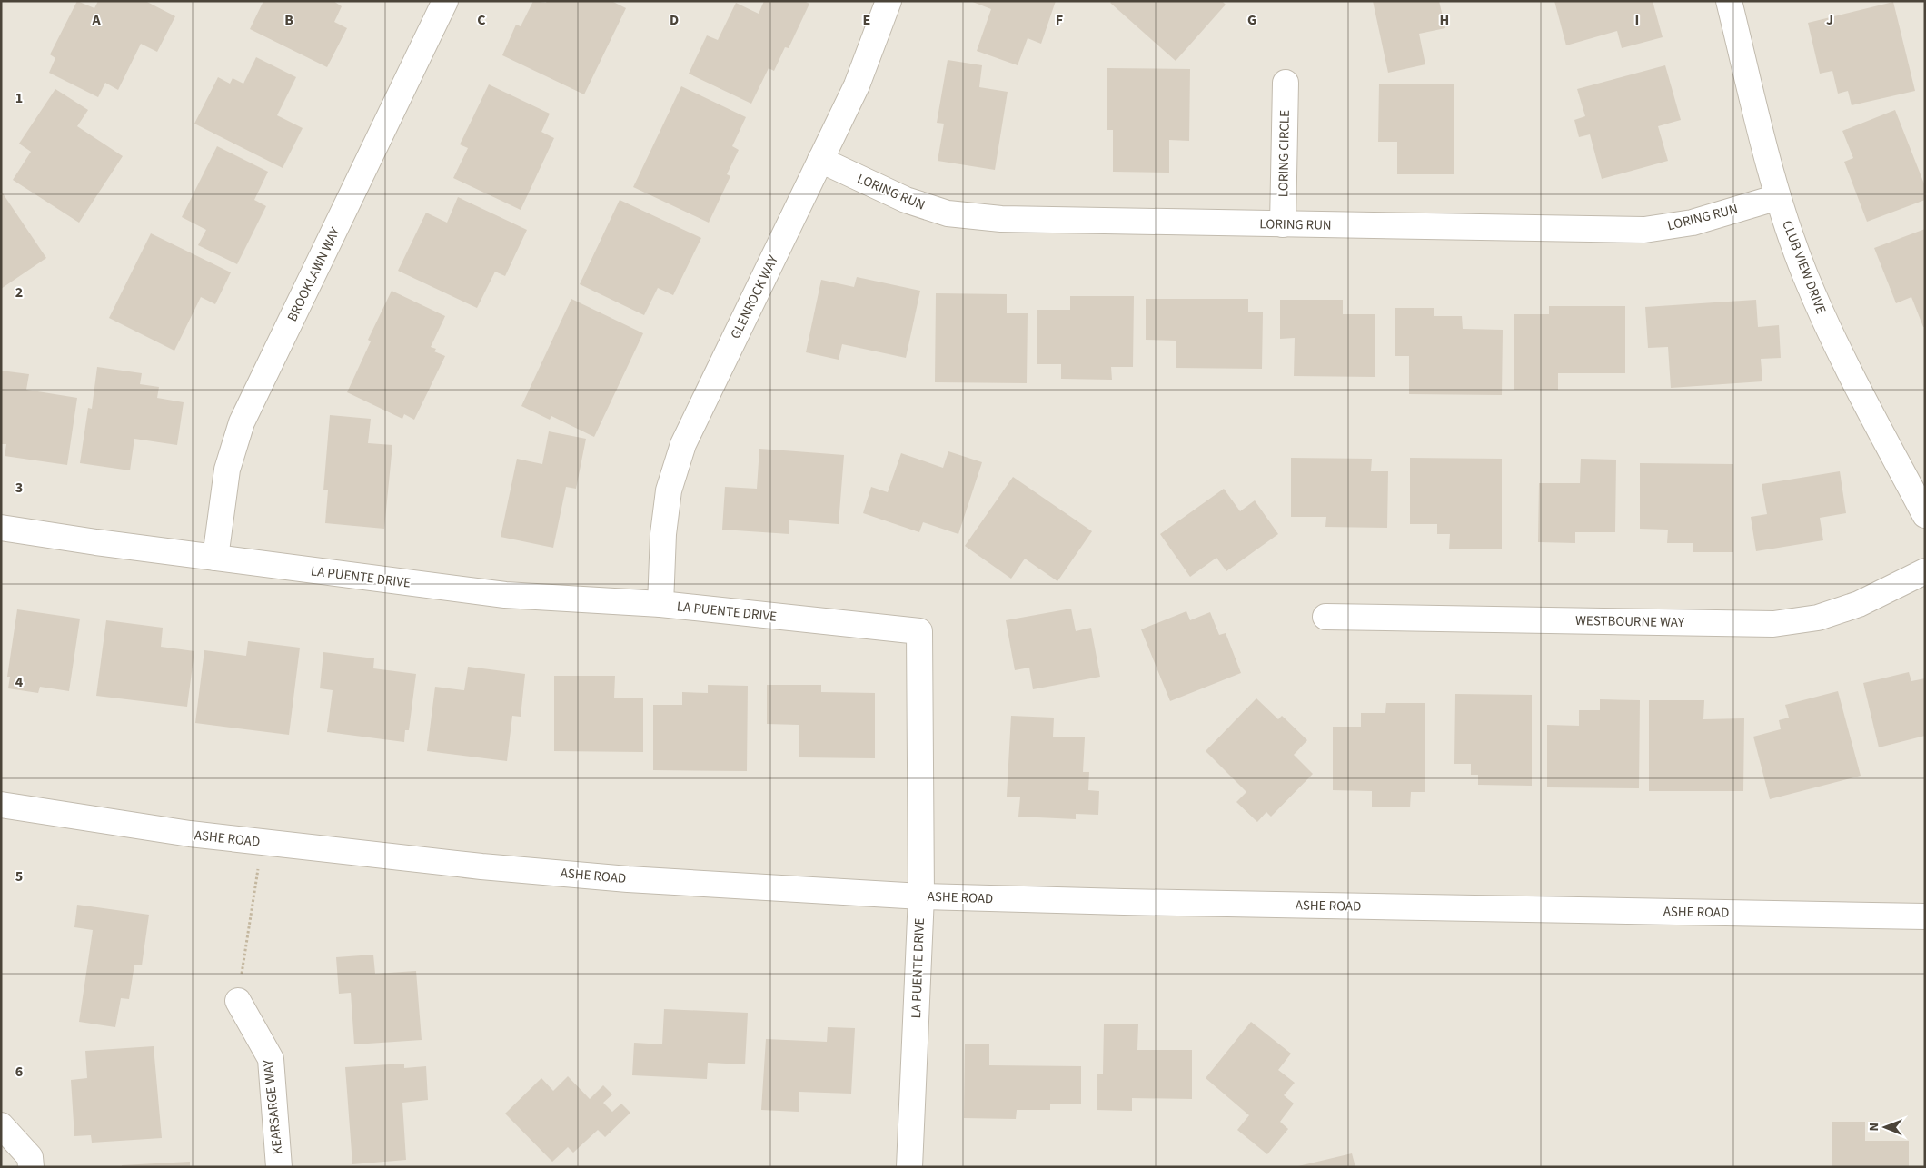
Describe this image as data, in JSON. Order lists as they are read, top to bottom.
{
  "streets": {
    "street": [
      "LORING CIRCLE",
      "LORING RUN",
      "CLUB VIEW DRIVE",
      "BROOKLAWN WAY",
      "GLENROCK WAY",
      "LA PUENTE DRIVE",
      "WESTBOURNE WAY",
      "ASHE ROAD",
      "KEARSARGE WAY"
    ]
  },
  "crossings": [
    ["LORING CIRCLE", "LORING RUN"],
    ["LORING RUN", "CLUB VIEW DRIVE"],
    ["LORING RUN", "GLENROCK WAY"],
    ["BROOKLAWN WAY", "LA PUENTE DRIVE"],
    ["GLENROCK WAY", "LA PUENTE DRIVE"],
    ["LA PUENTE DRIVE", "ASHE ROAD"]
  ],
  "north": "left",
  "grid": {
    "columns": [
      "A",
      "B",
      "C",
      "D",
      "E",
      "F",
      "G",
      "H",
      "I",
      "J"
    ],
    "rows": [
      "1",
      "2",
      "3",
      "4",
      "5",
      "6"
    ]
  }
}
